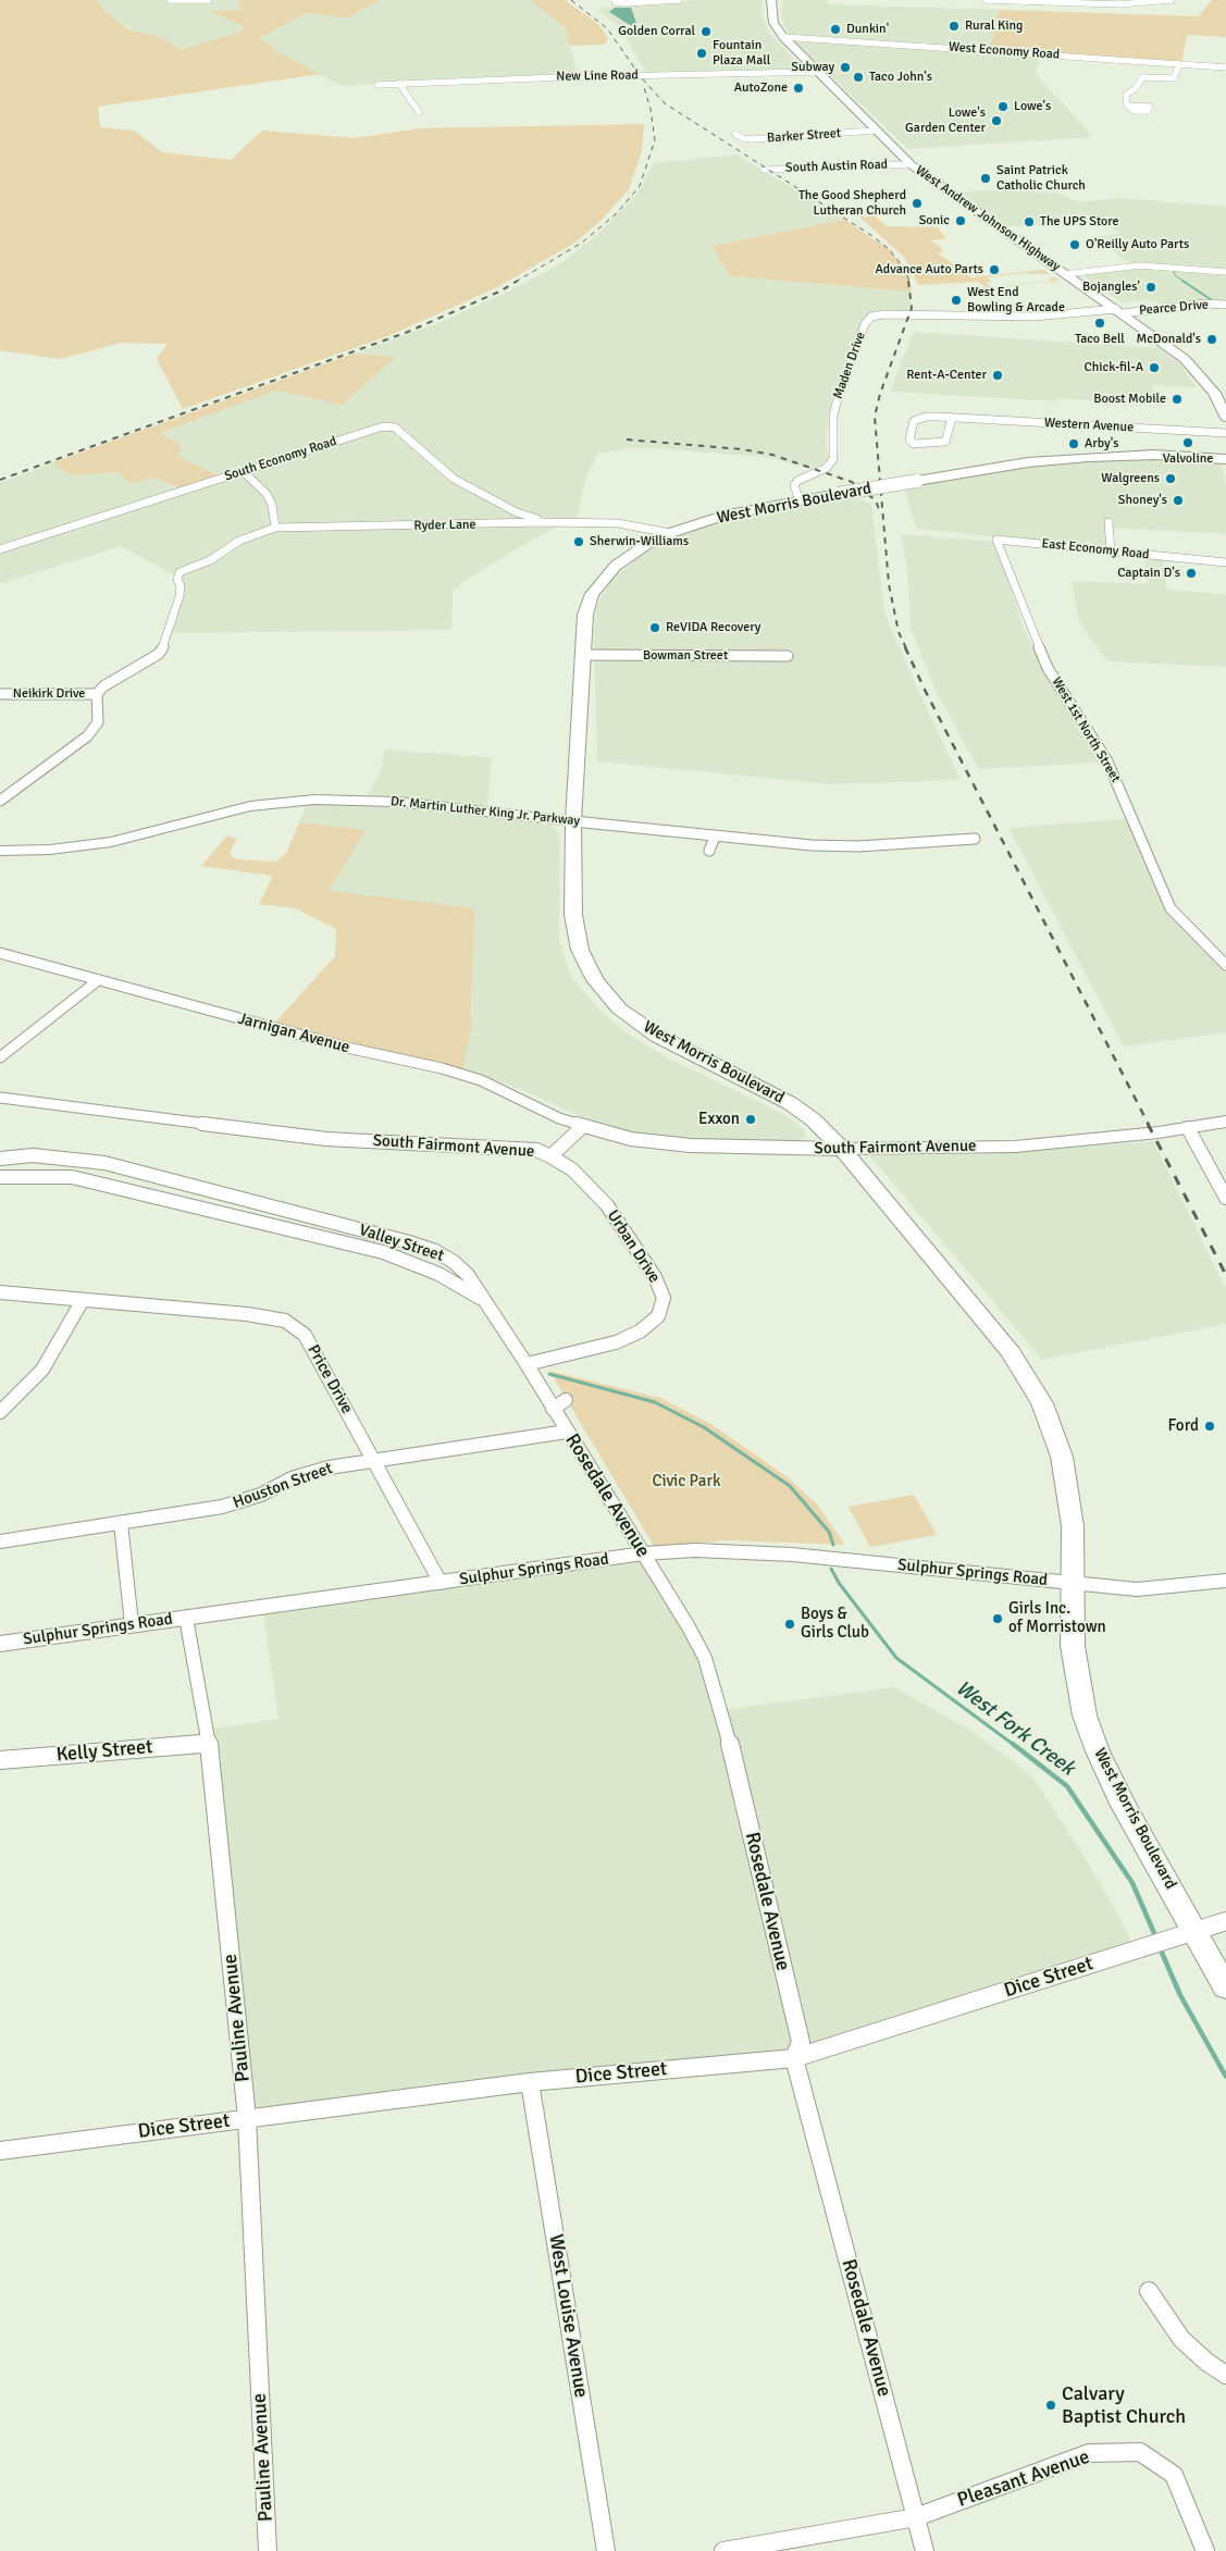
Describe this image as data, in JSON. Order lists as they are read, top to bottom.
{
  "streets": {
    "main road": ["West Andrew Johnson Highway", "West Morris Boulevard"],
    "street": [
      "West Economy Road",
      "New Line Road",
      "Barker Street",
      "South Austin Road",
      "Pearce Drive",
      "Maden Drive",
      "Western Avenue",
      "South Economy Road",
      "Ryder Lane",
      "East Economy Road",
      "Bowman Street",
      "Neikirk Drive",
      "West 1st North Street",
      "Dr. Martin Luther King Jr. Parkway",
      "Jarnigan Avenue",
      "South Fairmont Avenue",
      "Valley Street",
      "Urban Drive",
      "Price Drive",
      "Houston Street",
      "Rosedale Avenue",
      "Sulphur Springs Road",
      "Kelly Street",
      "Dice Street",
      "Pauline Avenue",
      "West Louise Avenue",
      "Pleasant Avenue"
    ]
  },
  "crossings": [
    ["West Economy Road", "West Andrew Johnson Highway"],
    ["New Line Road", "West Andrew Johnson Highway"],
    ["Barker Street", "West Andrew Johnson Highway"],
    ["South Austin Road", "West Andrew Johnson Highway"],
    ["West Andrew Johnson Highway", "Pearce Drive"],
    ["Pearce Drive", "Maden Drive"],
    ["Maden Drive", "West Morris Boulevard"],
    ["South Economy Road", "Ryder Lane"],
    ["West Morris Boulevard", "Ryder Lane"],
    ["West Morris Boulevard", "Bowman Street"],
    ["West Morris Boulevard", "Dr. Martin Luther King Jr. Parkway"],
    ["West Morris Boulevard", "South Fairmont Avenue"],
    ["West Morris Boulevard", "Sulphur Springs Road"],
    ["West Morris Boulevard", "Dice Street"],
    ["Ryder Lane", "Neikirk Drive"],
    ["East Economy Road", "West 1st North Street"],
    ["Jarnigan Avenue", "South Fairmont Avenue"],
    ["South Fairmont Avenue", "Urban Drive"],
    ["Valley Street", "Rosedale Avenue"],
    ["Urban Drive", "Rosedale Avenue"],
    ["Price Drive", "Houston Street"],
    ["Price Drive", "Sulphur Springs Road"],
    ["Houston Street", "Rosedale Avenue"],
    ["Rosedale Avenue", "Sulphur Springs Road"],
    ["Rosedale Avenue", "Dice Street"],
    ["Rosedale Avenue", "Pleasant Avenue"],
    ["Sulphur Springs Road", "Pauline Avenue"],
    ["Kelly Street", "Pauline Avenue"],
    ["Dice Street", "Pauline Avenue"],
    ["Dice Street", "West Louise Avenue"]
  ],
  "water": ["West Fork Creek"],
  "parks": ["Civic Park"],
  "places": [
    "Rural King",
    "Dunkin'",
    "Golden Corral",
    "Fountain Plaza Mall",
    "Subway",
    "Taco John's",
    "AutoZone",
    "Lowe's",
    "Lowe's Garden Center",
    "Saint Patrick Catholic Church",
    "The Good Shepherd Lutheran Church",
    "Sonic",
    "The UPS Store",
    "O'Reilly Auto Parts",
    "Advance Auto Parts",
    "Bojangles'",
    "West End Bowling & Arcade",
    "Taco Bell",
    "McDonald's",
    "Chick-fil-A",
    "Rent-A-Center",
    "Boost Mobile",
    "Valvoline",
    "Arby's",
    "Walgreens",
    "Shoney's",
    "Sherwin-Williams",
    "Captain D's",
    "ReVIDA Recovery",
    "Exxon",
    "Ford",
    "Girls Inc. of Morristown",
    "Boys & Girls Club",
    "Calvary Baptist Church"
  ]
}
